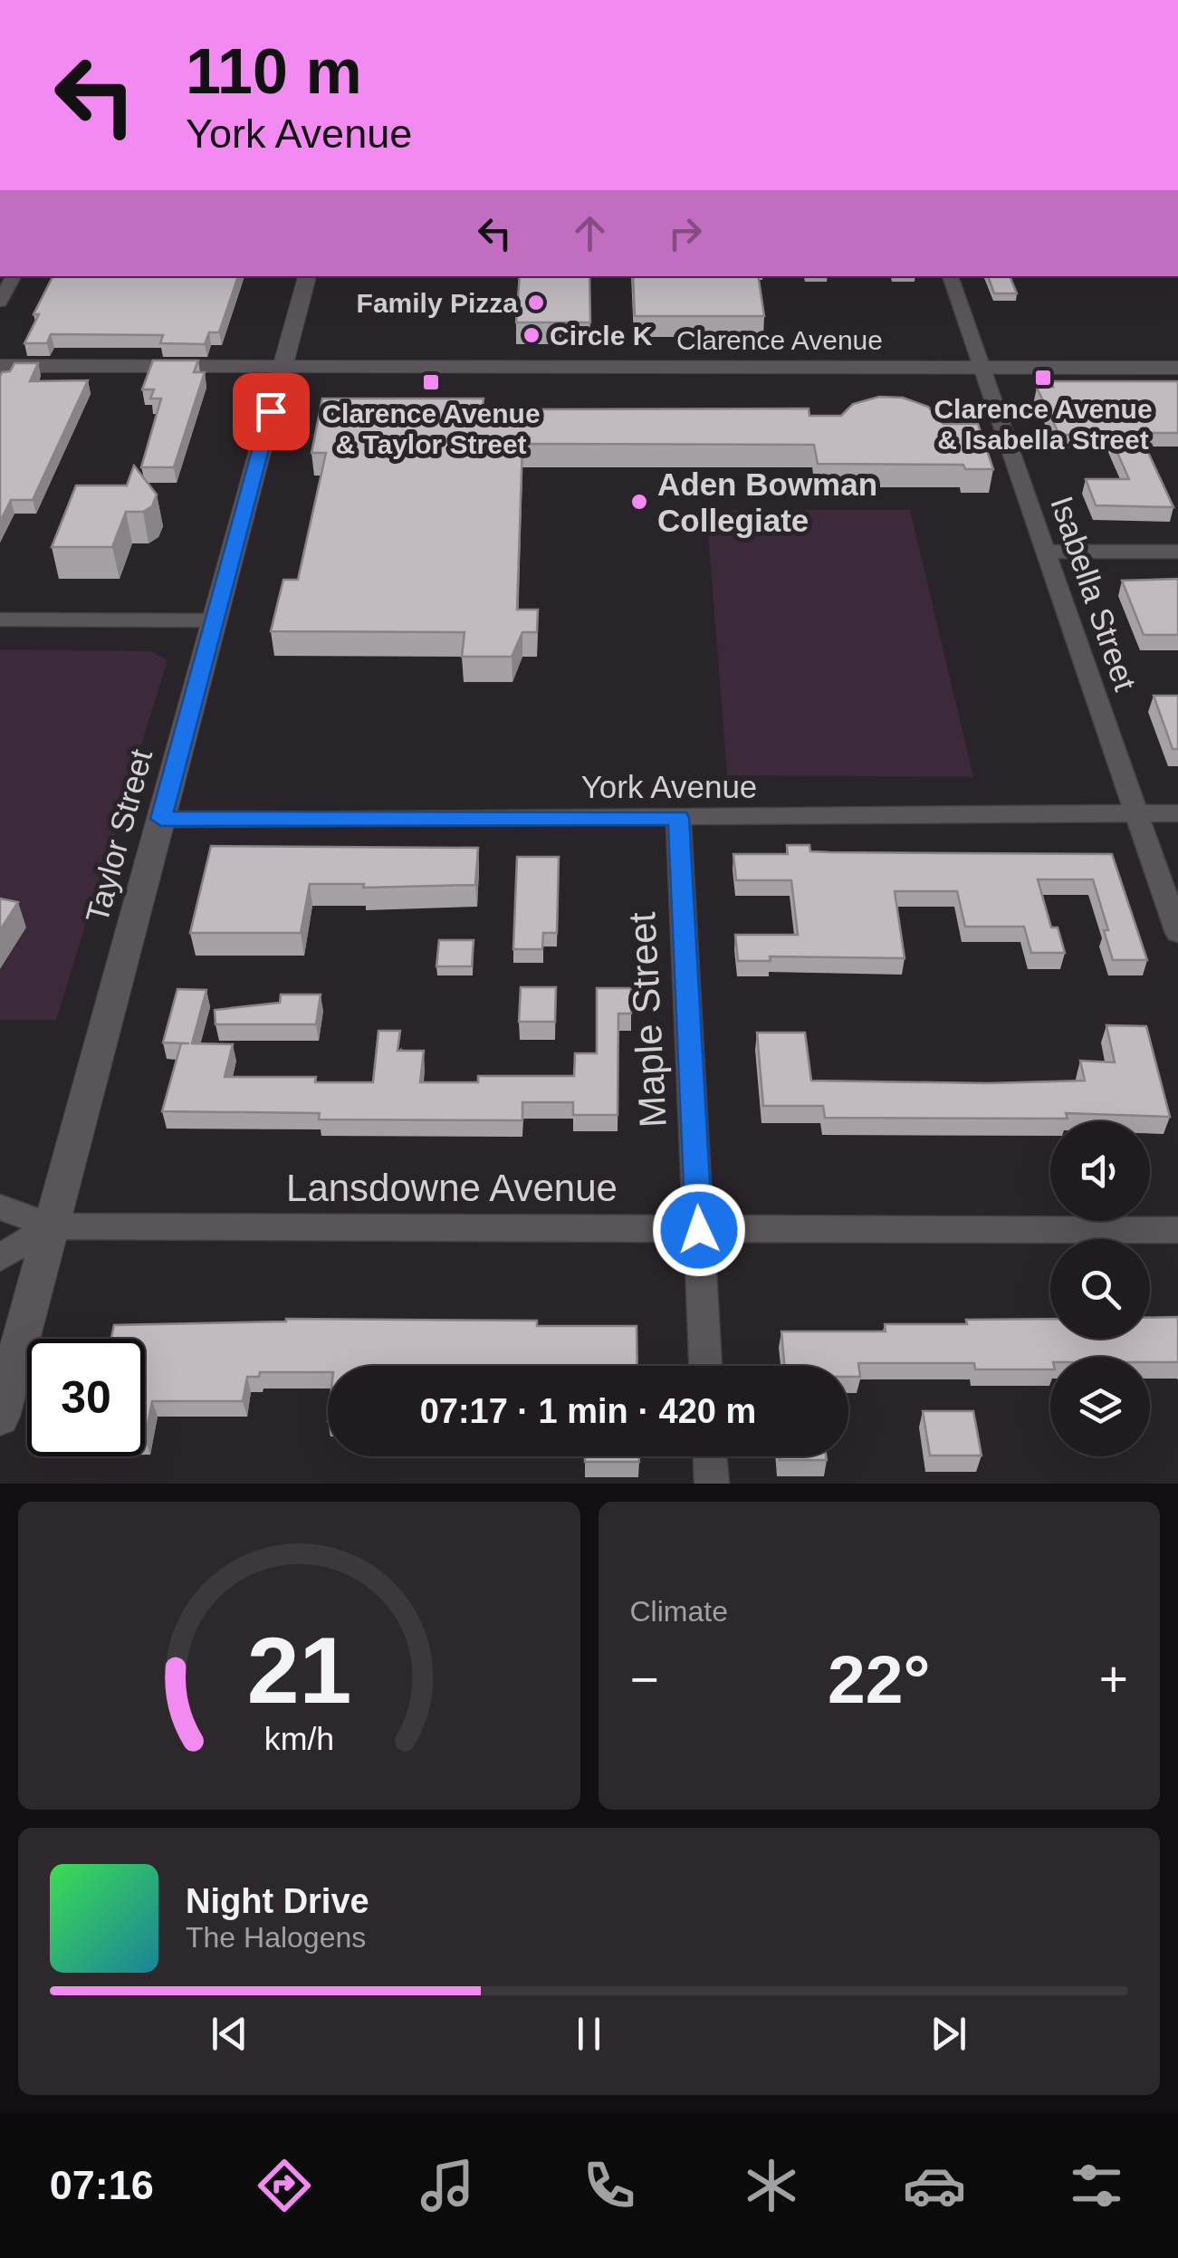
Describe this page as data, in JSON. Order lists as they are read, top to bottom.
{
  "streets": {
    "main road": ["Clarence Avenue", "Taylor Street"],
    "street": [
      "Isabella Street",
      "York Avenue",
      "Maple Street",
      "Lansdowne Avenue"
    ]
  },
  "crossings": [
    ["Clarence Avenue", "Isabella Street"],
    ["Clarence Avenue", "Taylor Street"],
    ["Isabella Street", "York Avenue"],
    ["York Avenue", "Taylor Street"],
    ["York Avenue", "Maple Street"],
    ["Taylor Street", "Lansdowne Avenue"],
    ["Maple Street", "Lansdowne Avenue"]
  ],
  "places": {
    "other": ["Family Pizza", "Circle K", "Aden Bowman Collegiate"],
    "transit": ["Clarence Avenue & Isabella Street", "Clarence Avenue & Taylor Street"]
  },
  "page": {
    "turn": ["110 m", "York Avenue"],
    "limit": "30",
    "trip": "07:17 · 1 min · 420 m",
    "tile": "Climate",
    "heat": ["−", "22°", "+"],
    "song": ["Night Drive", "The Halogens"],
    "tabs": "07:16",
    "gauge": ["21", "km/h"]
  }
}
